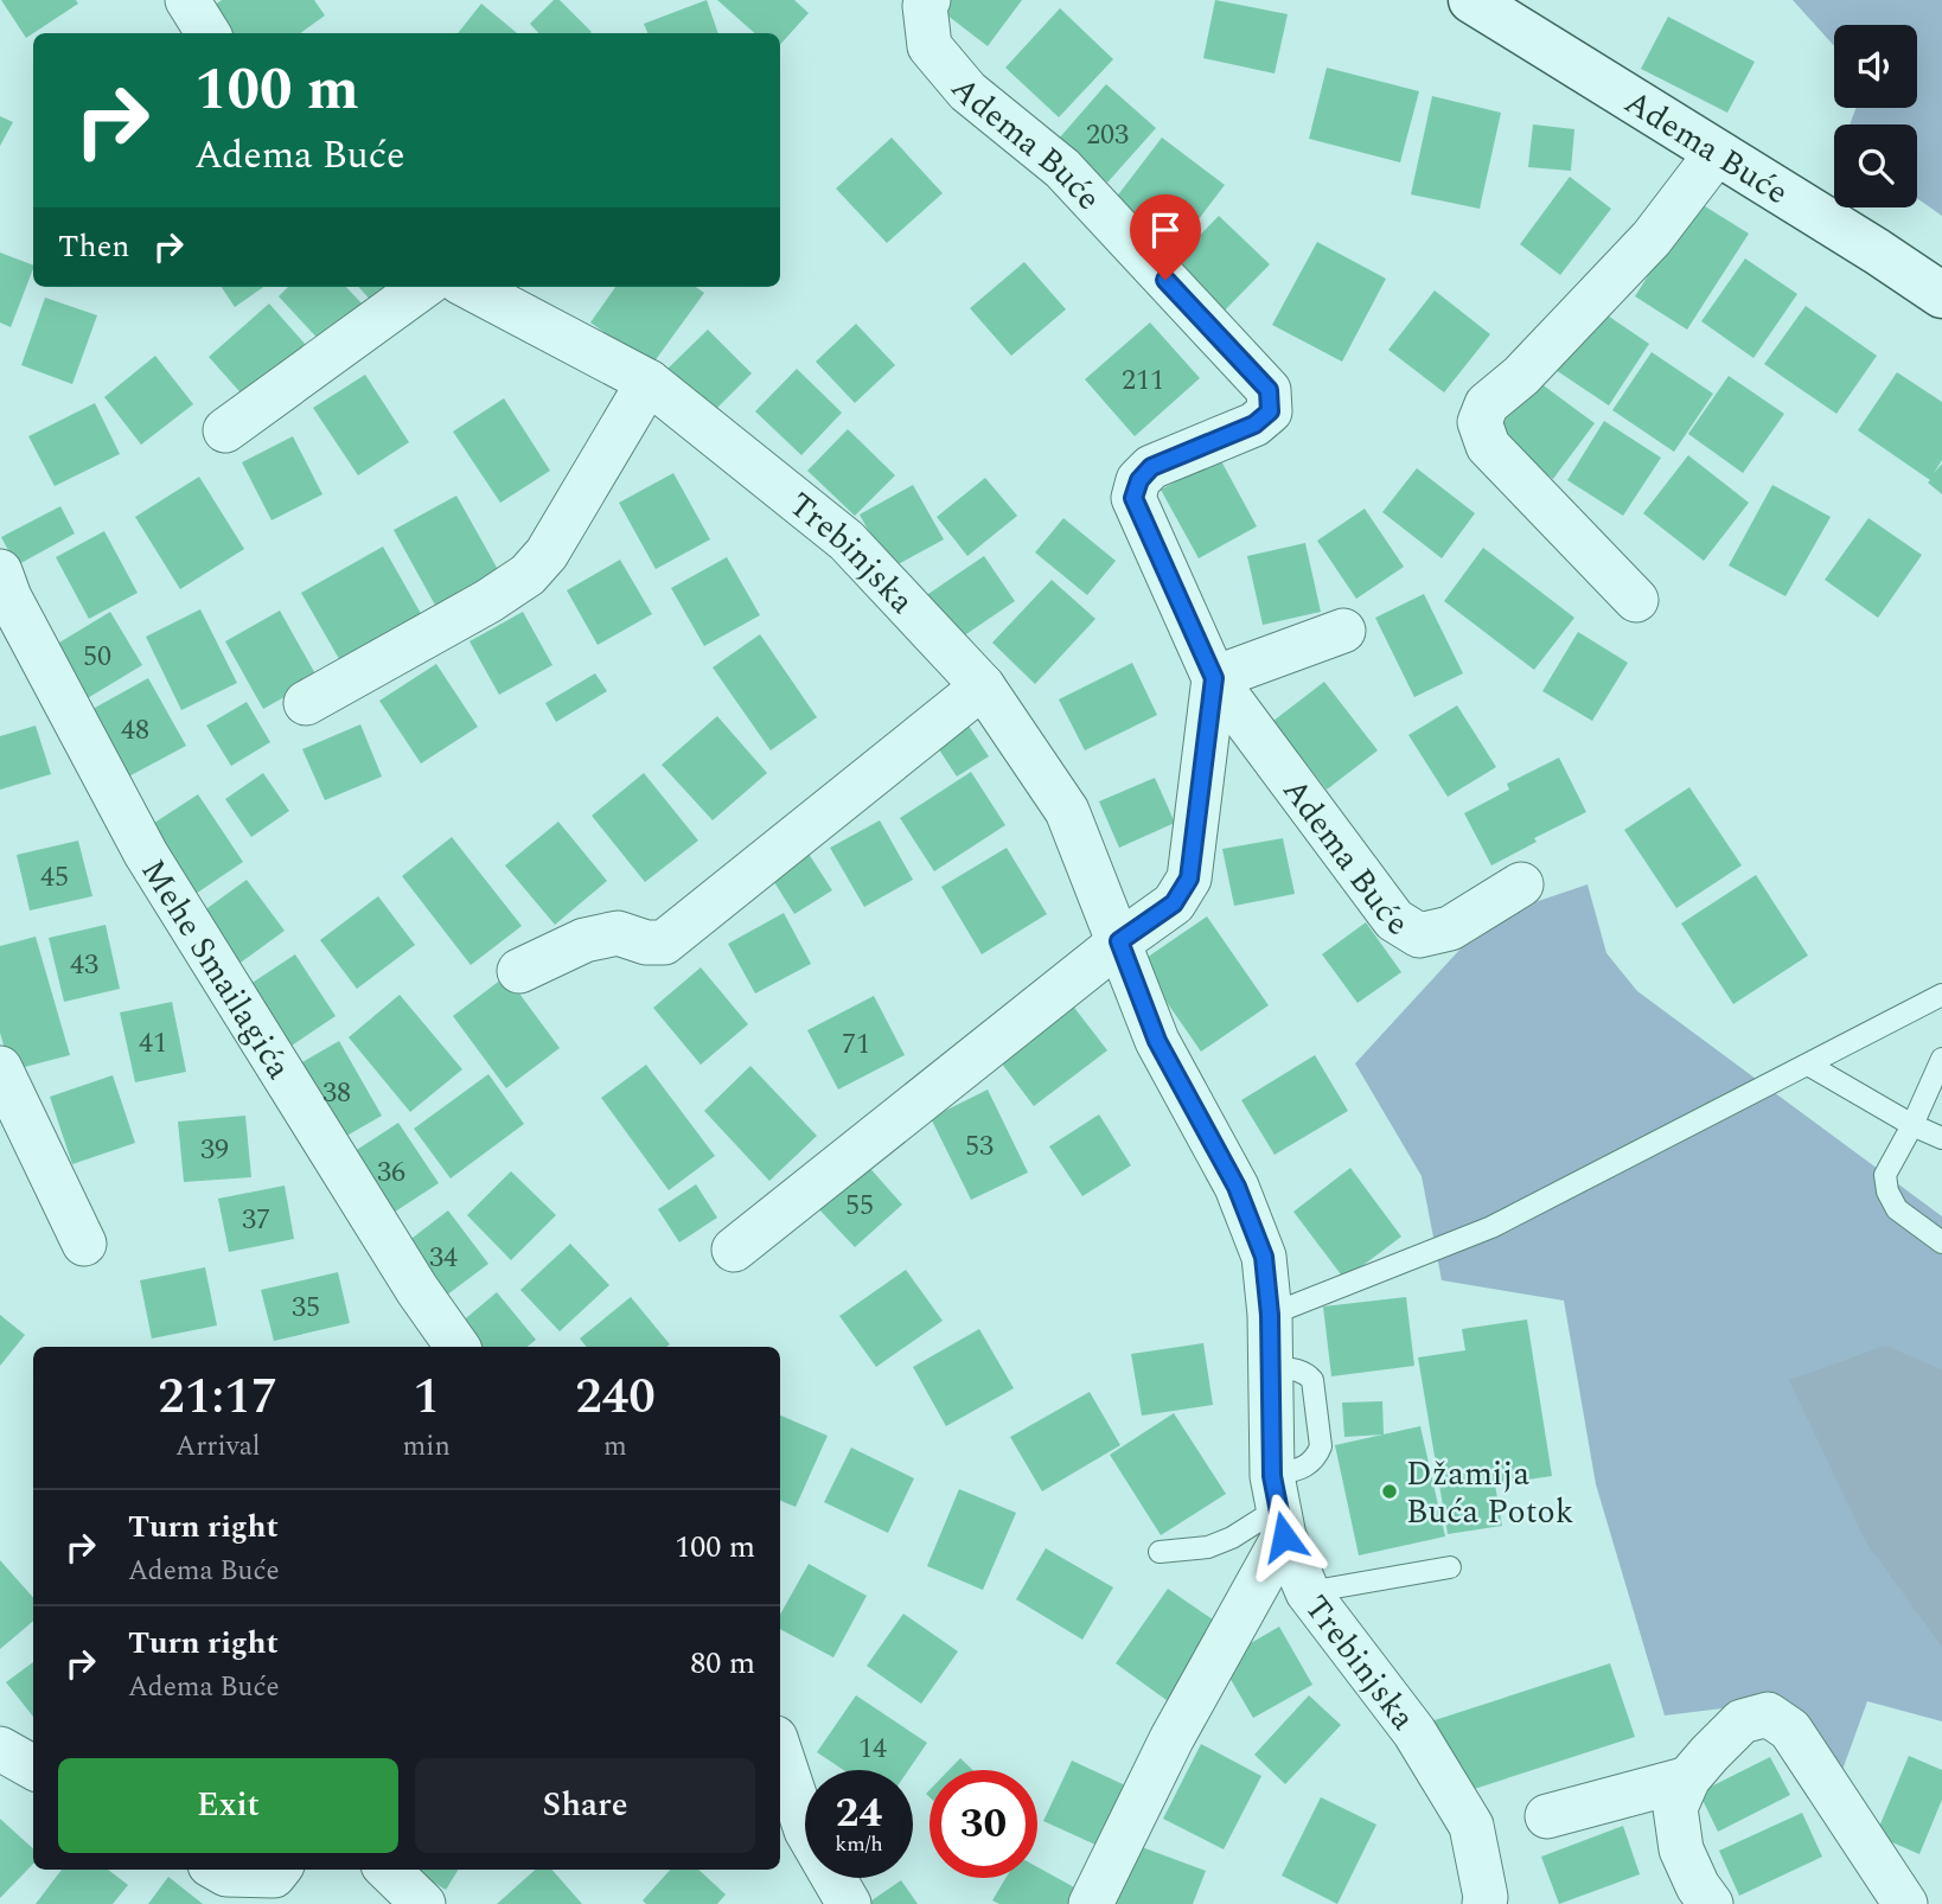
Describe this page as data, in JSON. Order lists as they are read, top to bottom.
{
  "streets": {
    "street": ["Adema Buće", "Trebinjska", "Mehe Smailagića"]
  },
  "places": ["Džamija Buća Potok"],
  "house_numbers": [
    "203",
    "211",
    "50",
    "48",
    "45",
    "43",
    "41",
    "71",
    "38",
    "53",
    "39",
    "36",
    "55",
    "37",
    "34",
    "35",
    "14"
  ],
  "page": {
    "turn": ["100 m", "Adema Buće"],
    "then": "Then",
    "eta": [
      "21:17",
      "Arrival",
      "1",
      "min",
      "240",
      "m"
    ],
    "list": [
      {
        "name": "Turn right",
        "note": "Adema Buće",
        "value": "100 m"
      },
      {
        "name": "Turn right",
        "note": "Adema Buće",
        "value": "80 m"
      }
    ],
    "buttons": ["Exit", "Share"],
    "speed": "24 km/h",
    "limit": "30"
  }
}
